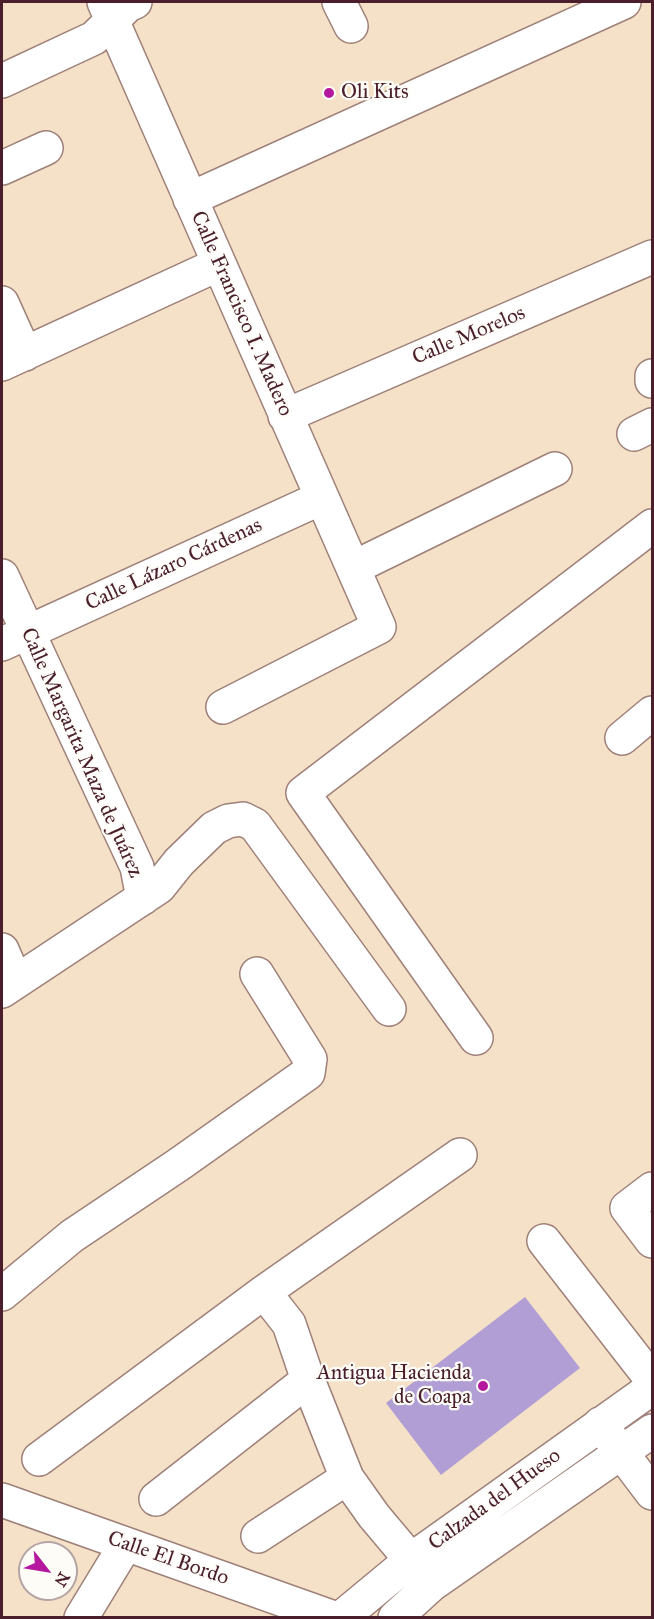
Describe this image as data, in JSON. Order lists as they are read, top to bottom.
{
  "streets": {
    "street": [
      "Calle Francisco I. Madero",
      "Calle Morelos",
      "Calle Lázaro Cárdenas",
      "Calle Margarita Maza de Juárez",
      "Calzada del Hueso",
      "Calle El Bordo"
    ]
  },
  "crossings": [
    ["Calle Francisco I. Madero", "Calle Morelos"],
    ["Calle Francisco I. Madero", "Calle Lázaro Cárdenas"],
    ["Calle Lázaro Cárdenas", "Calle Margarita Maza de Juárez"]
  ],
  "places": ["Oli Kits", "Antigua Hacienda de Coapa"],
  "north": "bottom right"
}
